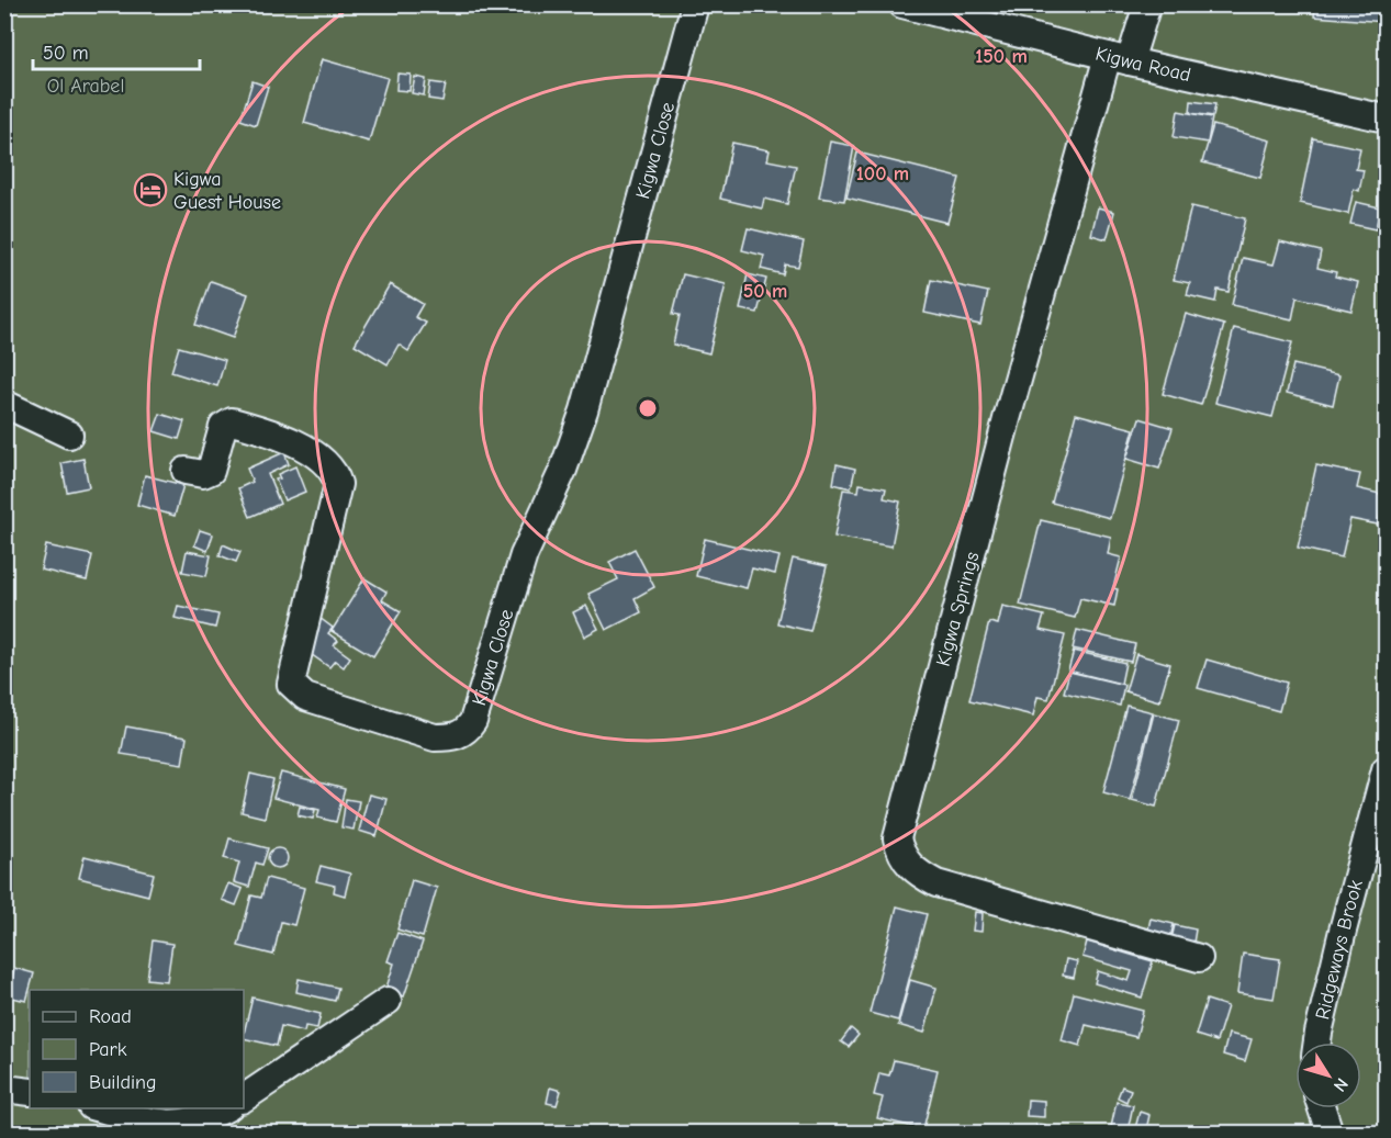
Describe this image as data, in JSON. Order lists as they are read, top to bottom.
{
  "streets": {
    "street": [
      "Kigwa Road",
      "Kigwa Close",
      "Kigwa Springs",
      "Ridgeways Brook"
    ]
  },
  "crossings": [
    ["Kigwa Road", "Kigwa Springs"]
  ],
  "parks": ["Ol Arabel"],
  "places": {
    "hotel": ["Kigwa Guest House"]
  },
  "legend": ["Road", "Park", "Building"],
  "scale_bar": "50 m",
  "north": "bottom right",
  "rings": ["150 m", "100 m", "50 m"]
}
